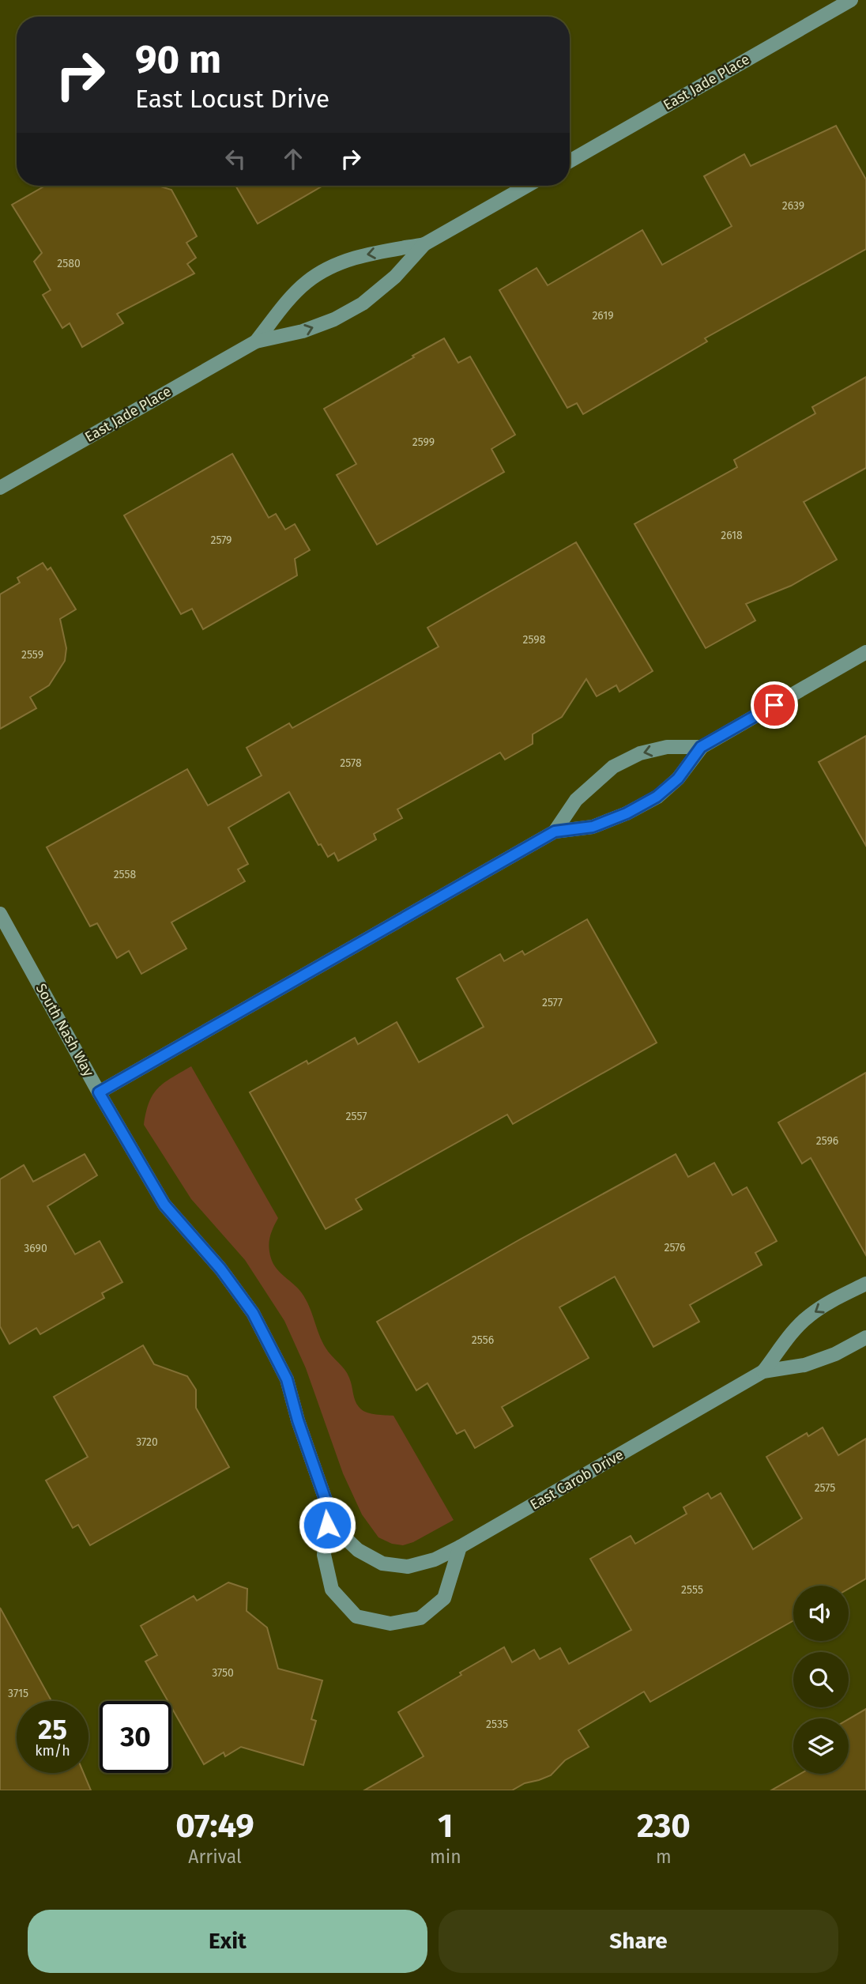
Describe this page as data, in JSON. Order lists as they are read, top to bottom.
{
  "streets": {
    "street": ["East Jade Place", "South Nash Way", "East Carob Drive"]
  },
  "crossings": [
    ["South Nash Way", "East Carob Drive"]
  ],
  "house_numbers": [
    "2639",
    "2580",
    "2619",
    "2599",
    "2618",
    "2579",
    "2598",
    "2559",
    "2578",
    "2558",
    "2577",
    "2557",
    "2596",
    "2576",
    "3690",
    "2556",
    "3720",
    "2575",
    "2555",
    "3750",
    "3715",
    "2535"
  ],
  "page": {
    "turn": ["90 m", "East Locust Drive"],
    "speed": "25 km/h",
    "limit": "30",
    "eta": [
      "07:49",
      "Arrival",
      "1",
      "min",
      "230",
      "m"
    ],
    "buttons": ["Exit", "Share"]
  }
}
